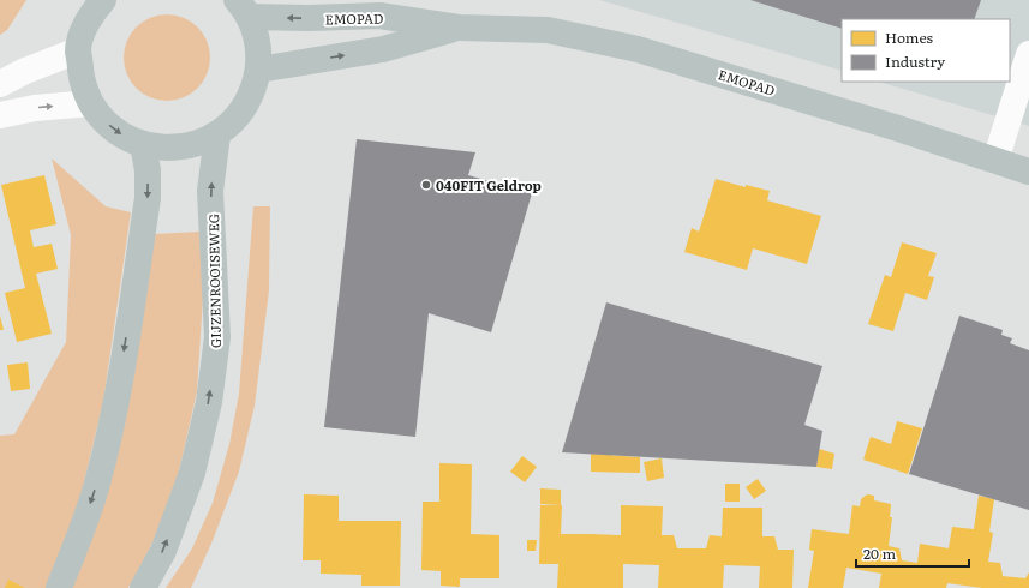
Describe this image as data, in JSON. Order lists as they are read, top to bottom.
{
  "streets": {
    "main road": ["EMOPAD", "GIJZENROOISEWEG"]
  },
  "places": ["040FIT Geldrop"],
  "legend": ["Homes", "Industry"],
  "scale_bar": "20 m"
}
